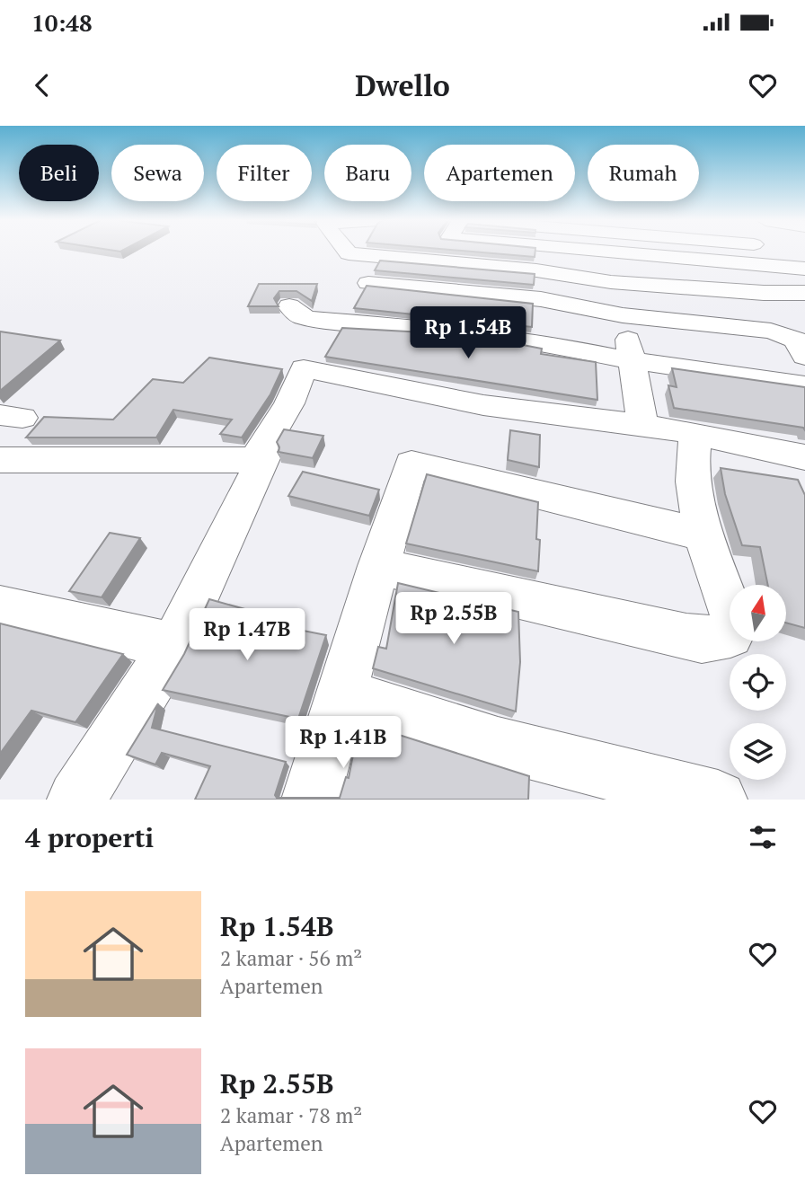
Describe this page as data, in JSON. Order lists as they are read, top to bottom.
{
  "north": "top",
  "page": {
    "status": "10:48",
    "header": "Dwello",
    "chip": [
      "Beli",
      "Sewa",
      "Filter",
      "Baru",
      "Apartemen",
      "Rumah"
    ],
    "price": [
      "Rp 1.54B",
      "Rp 2.55B",
      "Rp 1.47B",
      "Rp 1.41B"
    ],
    "heading": "4 properti",
    "list": [
      {
        "name": "Rp 1.54B",
        "note": "2 kamar · 56 m² · Apartemen"
      },
      {
        "name": "Rp 2.55B",
        "note": "2 kamar · 78 m² · Apartemen"
      }
    ]
  }
}
